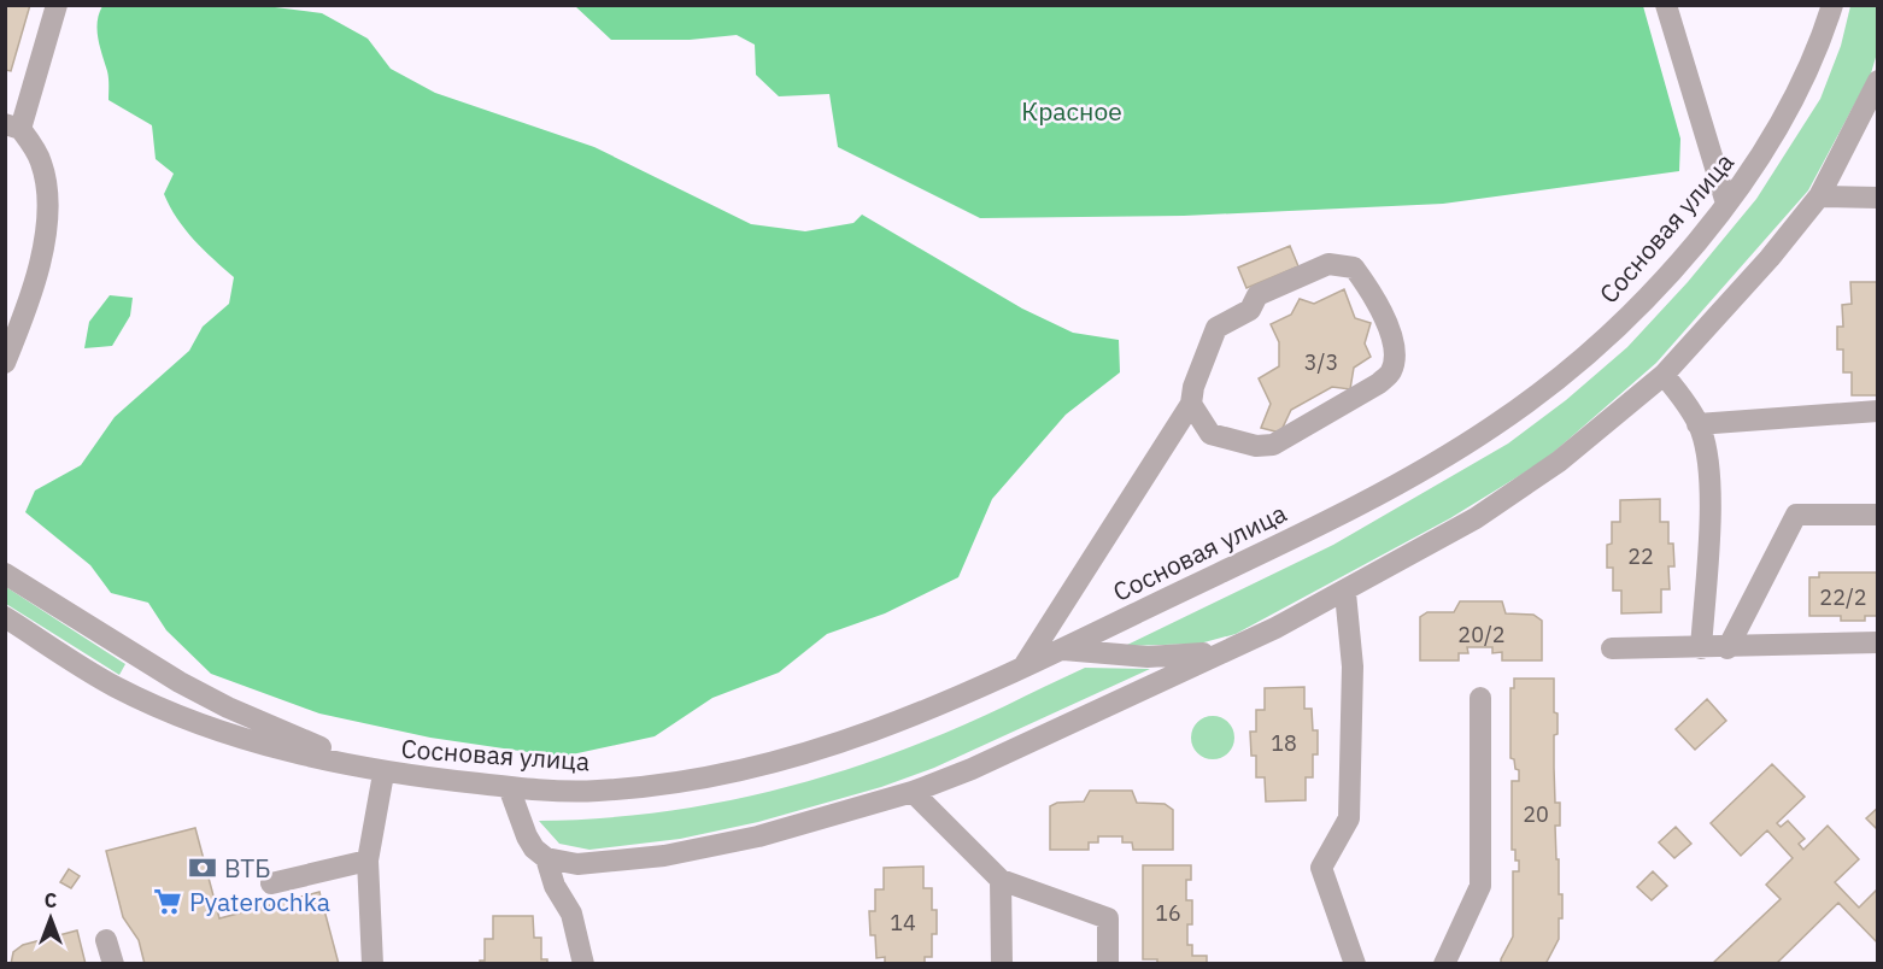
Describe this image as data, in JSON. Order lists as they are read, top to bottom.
{
  "streets": {
    "street": ["Сосновая улица"]
  },
  "parks": ["Красное"],
  "places": {
    "bank": ["ВТБ"],
    "supermarket": ["Pyaterochka"]
  },
  "house_numbers": [
    "3/3",
    "22",
    "22/2",
    "20/2",
    "18",
    "20",
    "16",
    "14"
  ],
  "north": "top"
}
